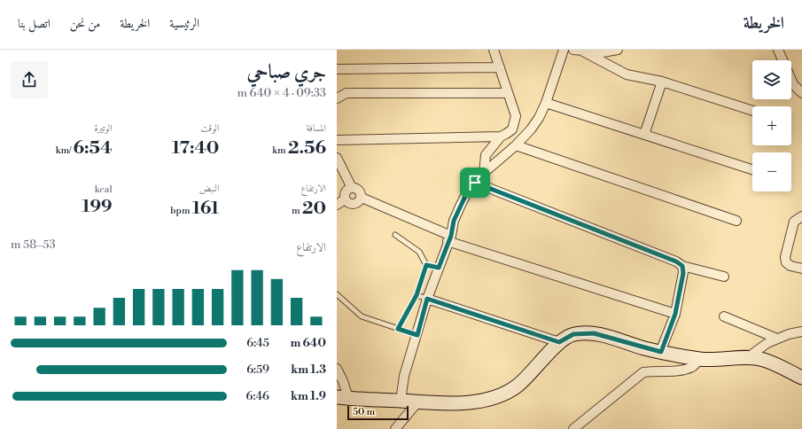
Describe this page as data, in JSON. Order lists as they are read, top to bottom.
{
  "scale_bar": "50 m",
  "page": {
    "header": "الخريطة",
    "nav": [
      "الرئيسية",
      "الخريطة",
      "من نحن",
      "اتصل بنا"
    ],
    "heading": ["جري صباحي", "09:33 · 4 × 640 m"],
    "map_buttons": ["+", "−"],
    "stats": [
      ["المسافة", "2.56 km"],
      ["الوقت", "17:40"],
      ["الوتيرة", "6:54 /km"],
      ["الارتفاع", "20 m"],
      ["النبض", "161 bpm"],
      ["kcal", "199"]
    ],
    "chart": ["الارتفاع", "53–58 m"],
    "list": [
      {
        "name": "640 m",
        "note": "6:45"
      },
      {
        "name": "1.3 km",
        "note": "6:59"
      },
      {
        "name": "1.9 km",
        "note": "6:46"
      }
    ],
    "scale": "50 m"
  }
}
